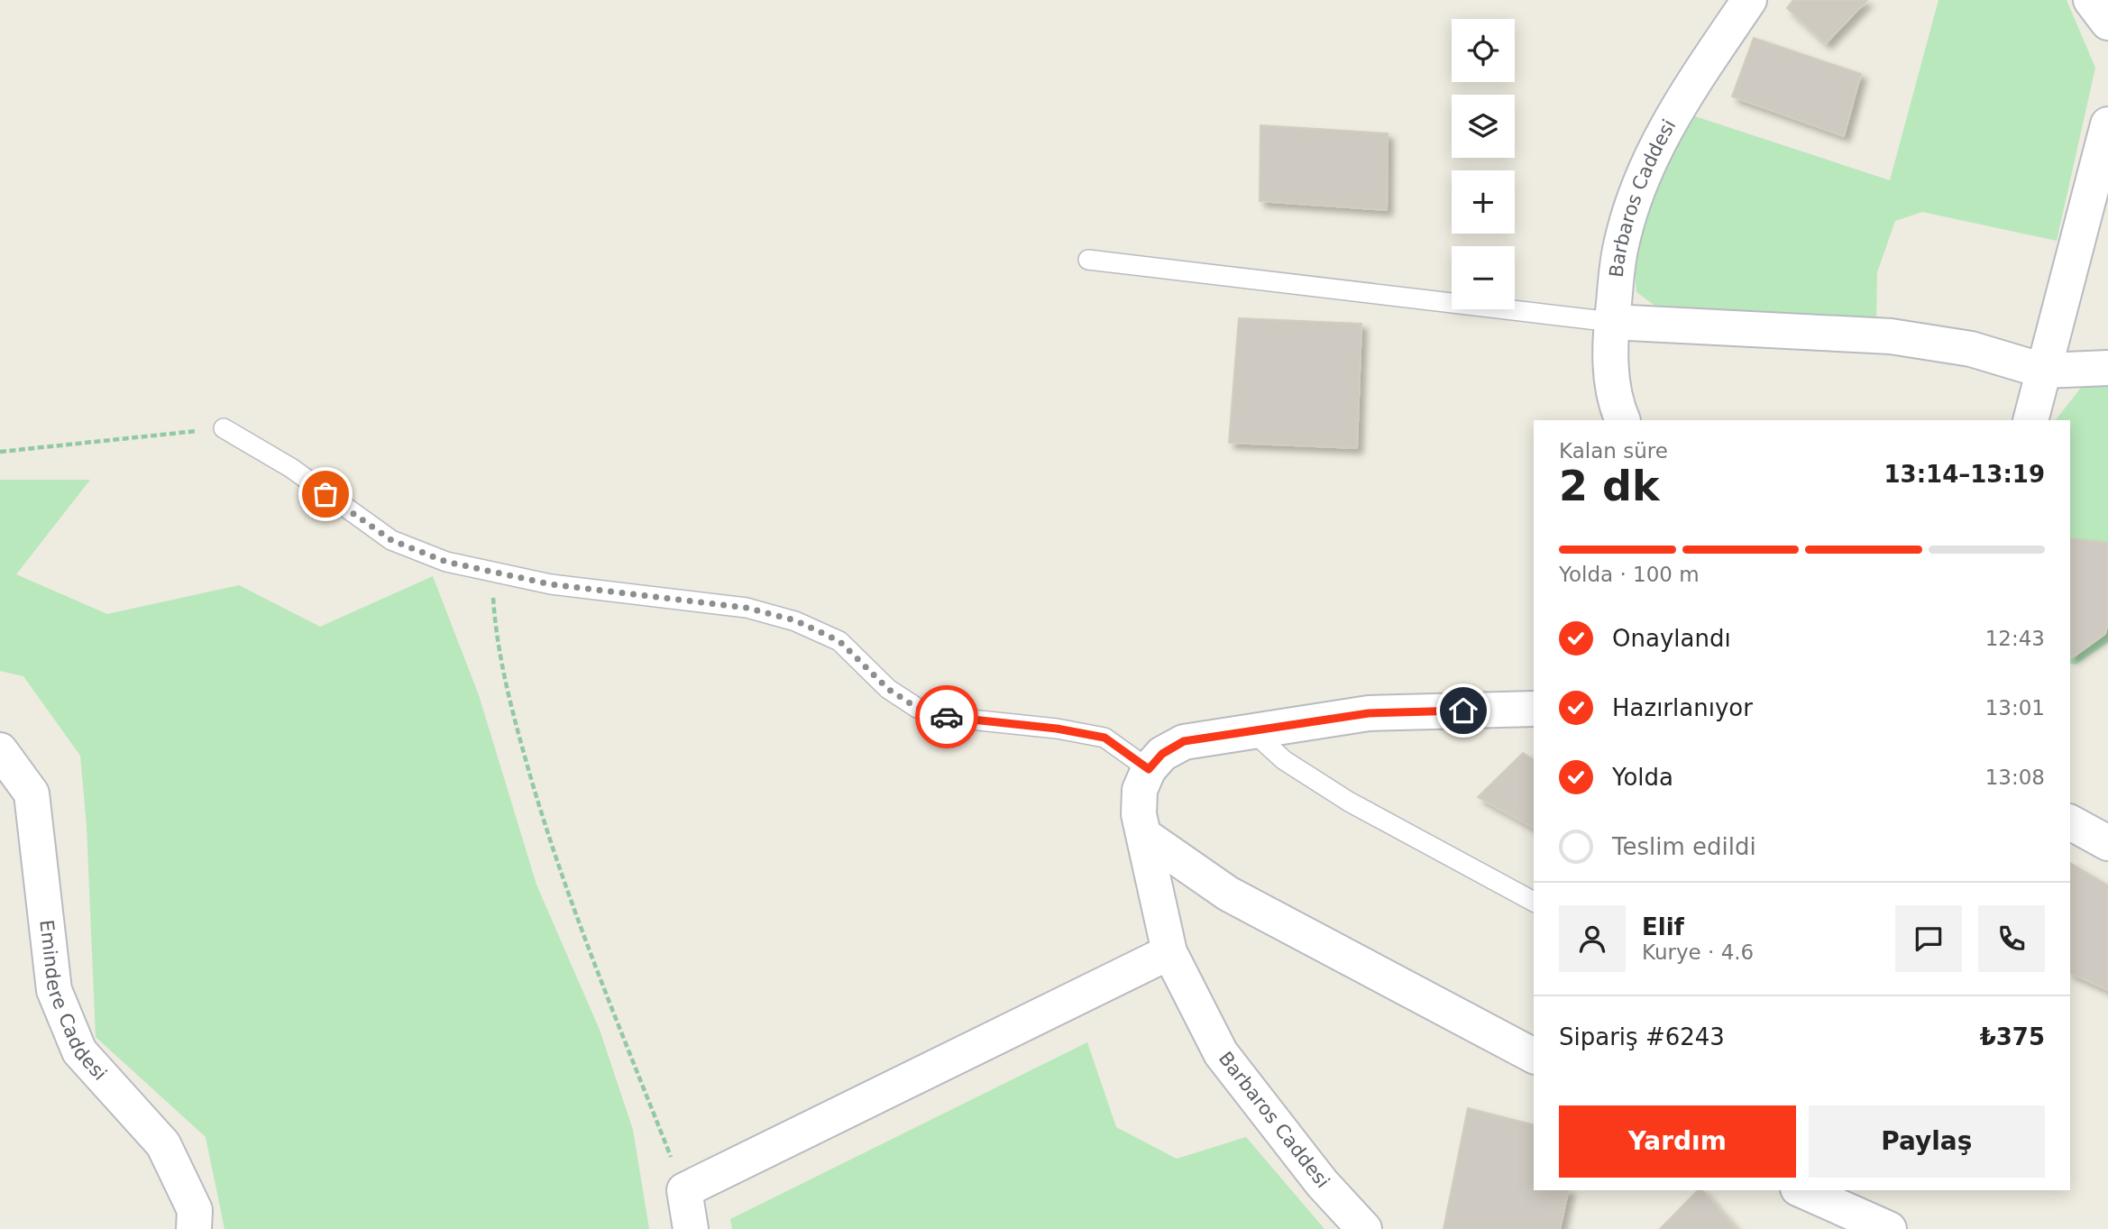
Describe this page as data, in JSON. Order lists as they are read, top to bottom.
{
  "streets": {
    "street": ["Barbaros Caddesi", "Emindere Caddesi"]
  },
  "page": {
    "map_buttons": ["+", "−"],
    "heading": ["2 dk", "Kalan süre", "13:14–13:19"],
    "panel": [
      "Elif",
      "Kurye · 4.6",
      "Sipariş #6243",
      "₺375"
    ],
    "bar": "Yolda · 100 m",
    "list": [
      ["Onaylandı", "12:43"],
      ["Hazırlanıyor", "13:01"],
      ["Yolda", "13:08"],
      "Teslim edildi"
    ],
    "buttons": ["Yardım", "Paylaş"]
  }
}
